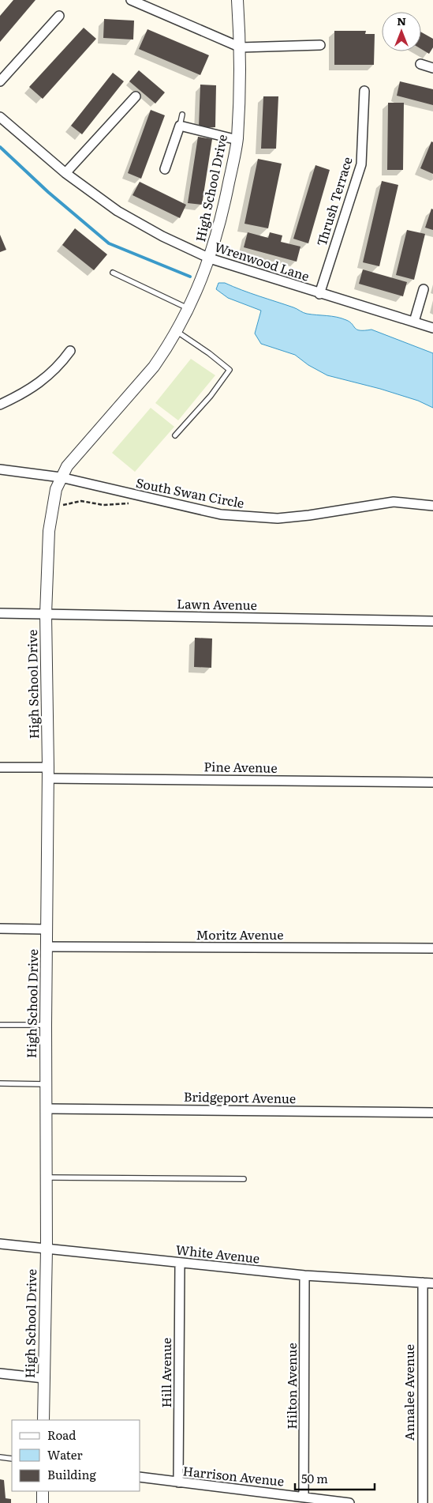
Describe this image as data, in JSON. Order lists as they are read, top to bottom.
{
  "streets": {
    "street": [
      "High School Drive",
      "Thrush Terrace",
      "Wrenwood Lane",
      "South Swan Circle",
      "Lawn Avenue",
      "Pine Avenue",
      "Moritz Avenue",
      "Bridgeport Avenue",
      "White Avenue",
      "Hill Avenue",
      "Hilton Avenue",
      "Annalee Avenue",
      "Harrison Avenue"
    ]
  },
  "crossings": [
    ["High School Drive", "Wrenwood Lane"],
    ["High School Drive", "South Swan Circle"],
    ["High School Drive", "Lawn Avenue"],
    ["High School Drive", "Pine Avenue"],
    ["High School Drive", "Moritz Avenue"],
    ["High School Drive", "Bridgeport Avenue"],
    ["High School Drive", "White Avenue"],
    ["Thrush Terrace", "Wrenwood Lane"],
    ["White Avenue", "Hill Avenue"],
    ["White Avenue", "Hilton Avenue"],
    ["White Avenue", "Annalee Avenue"],
    ["Hill Avenue", "Harrison Avenue"],
    ["Hilton Avenue", "Harrison Avenue"]
  ],
  "legend": ["Road", "Water", "Building"],
  "scale_bar": "50 m",
  "north": "top"
}
